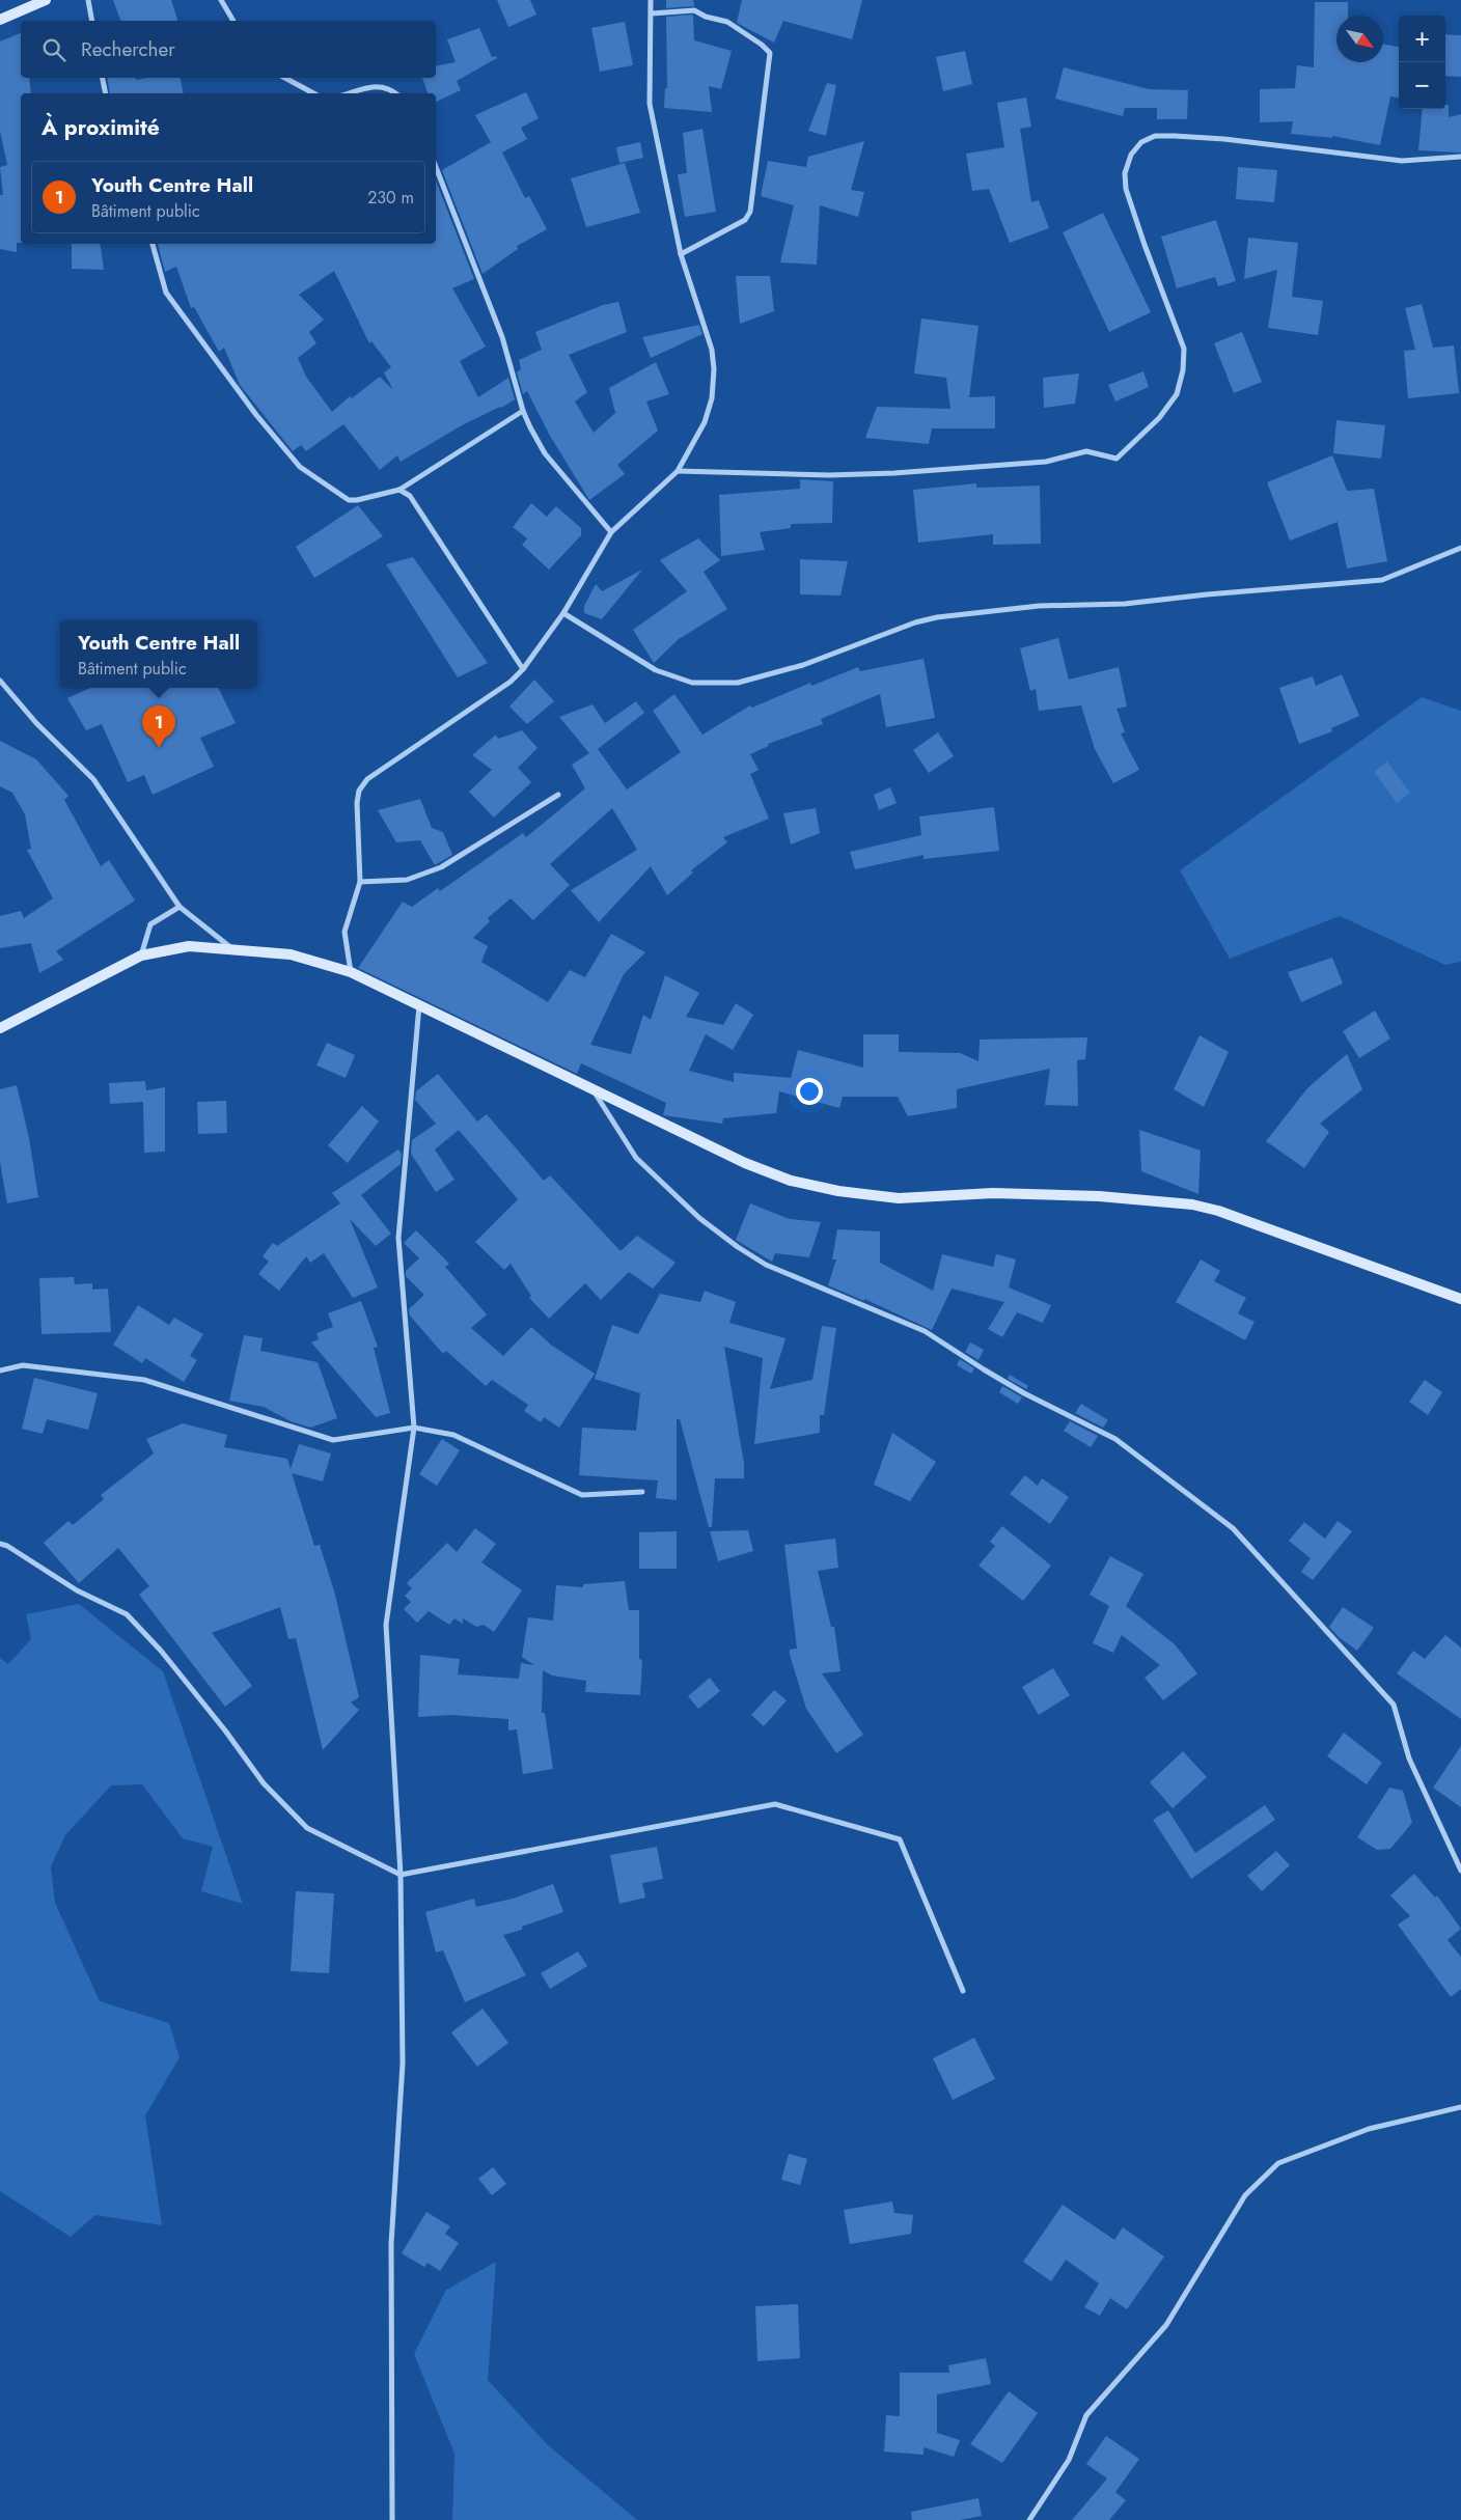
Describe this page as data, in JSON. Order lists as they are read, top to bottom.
{
  "north": "bottom right",
  "page": {
    "map_buttons": ["+", "−"],
    "search": "Rechercher",
    "heading": "À proximité",
    "list": [
      {
        "mark": "1",
        "name": "Youth Centre Hall",
        "note": "Bâtiment public",
        "value": "230 m"
      }
    ],
    "popup": ["Youth Centre Hall", "Bâtiment public"],
    "pins": "1"
  }
}
